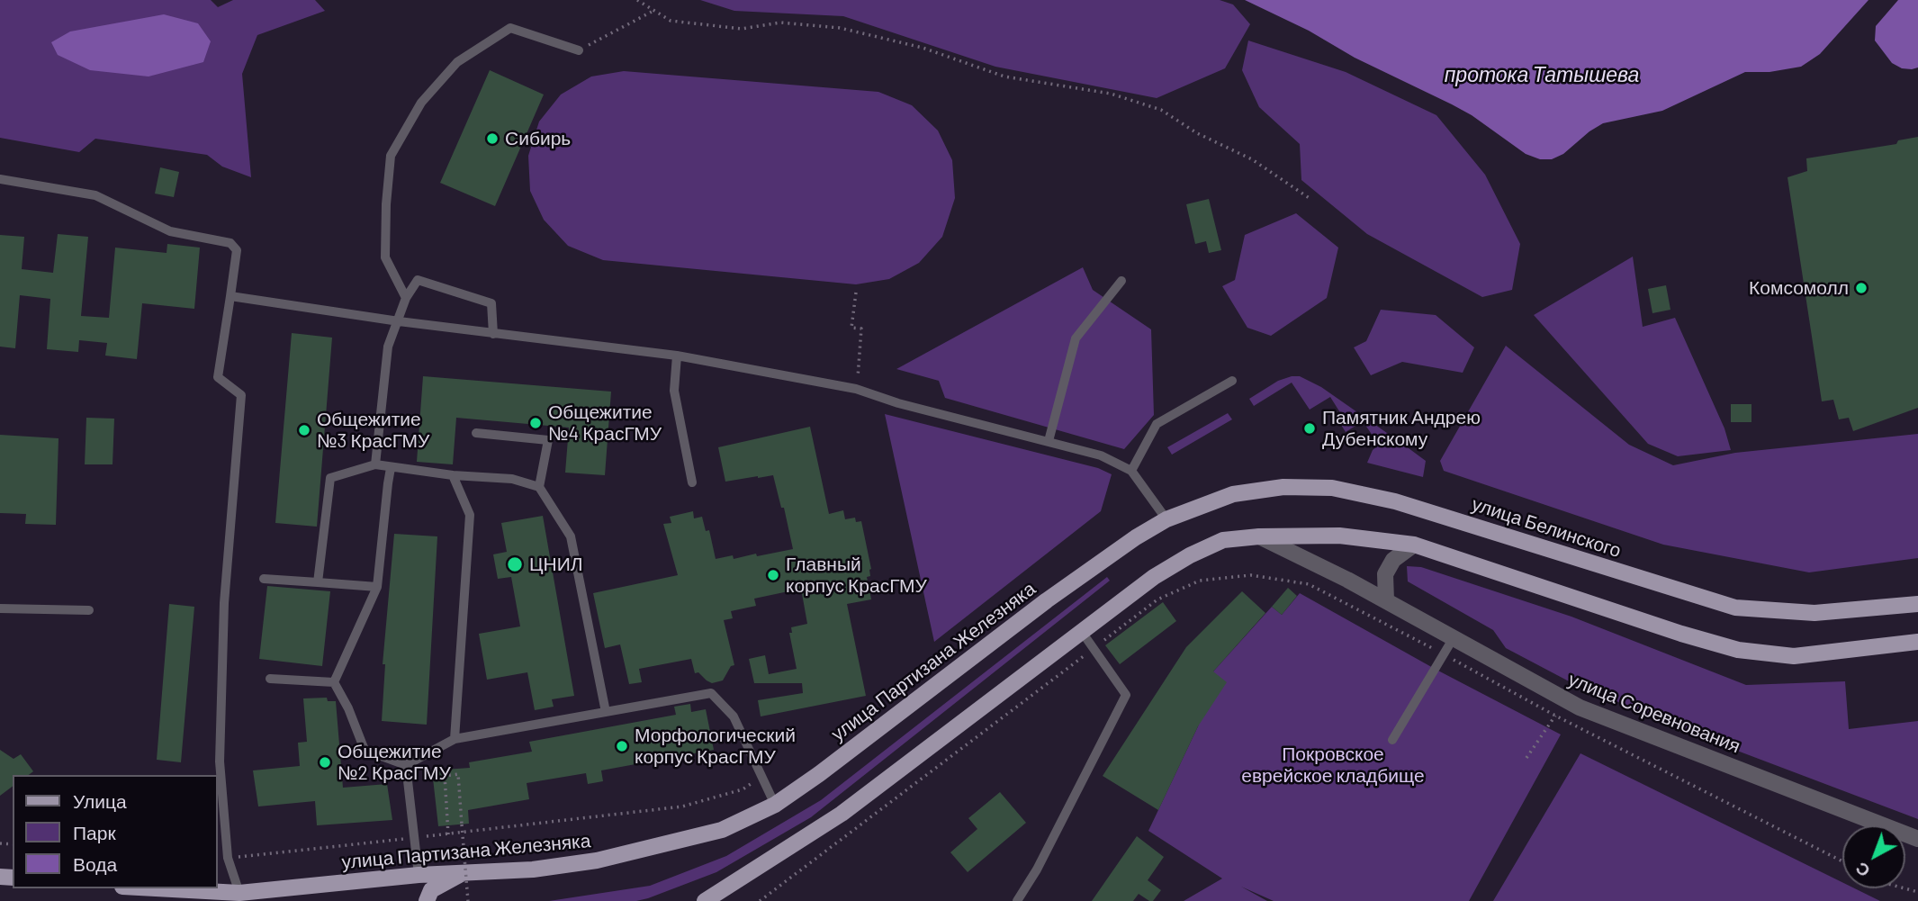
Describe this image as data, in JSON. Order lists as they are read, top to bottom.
{
  "streets": {
    "main road": ["улица Белинского", "улица Партизана Железняка"],
    "street": ["улица Соревнования"]
  },
  "crossings": [
    ["улица Белинского", "улица Партизана Железняка"]
  ],
  "water": ["протока Татышева"],
  "parks": ["Покровское еврейское кладбище"],
  "places": [
    "Сибирь",
    "Комсомолл",
    "Общежитие №4 КрасГМУ",
    "Памятник Андрею Дубенскому",
    "Общежитие №3 КрасГМУ",
    "ЦНИЛ",
    "Главный корпус КрасГМУ",
    "Морфологический корпус КрасГМУ",
    "Общежитие №2 КрасГМУ"
  ],
  "legend": ["Улица", "Парк", "Вода"],
  "north": "bottom left"
}
